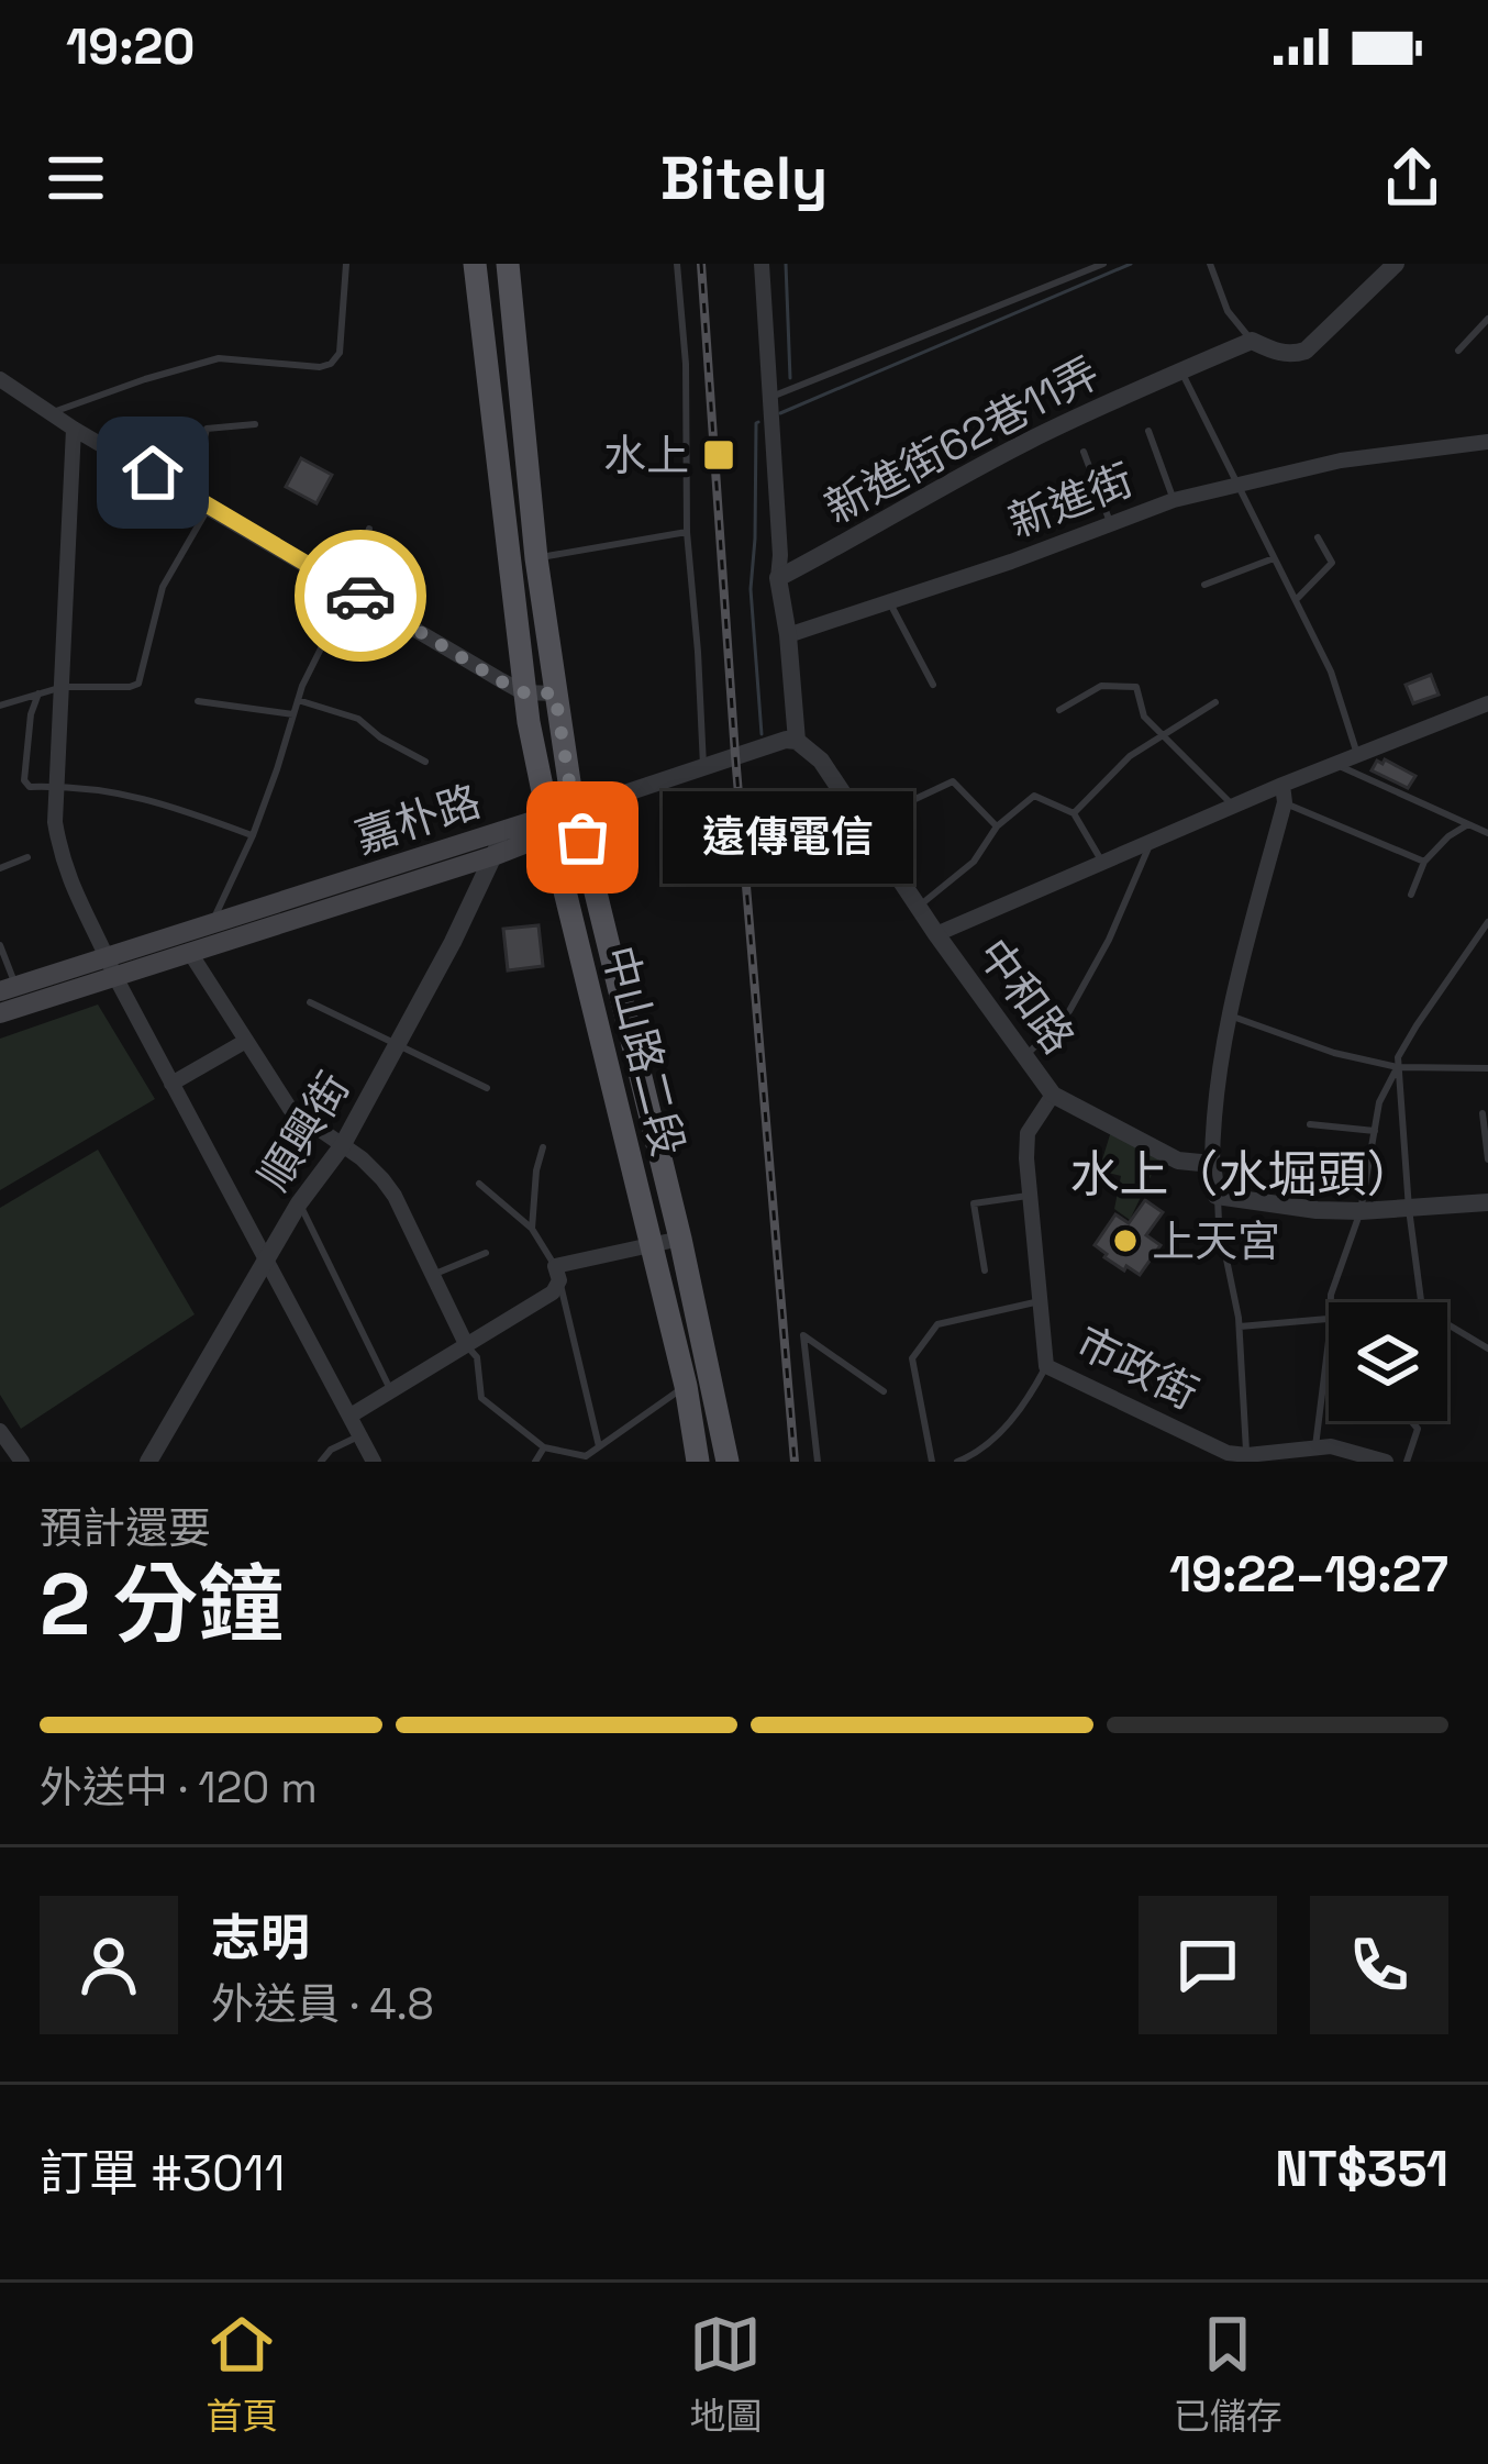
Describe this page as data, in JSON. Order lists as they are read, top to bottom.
{
  "streets": {
    "main road": ["嘉朴路", "中山路二段"],
    "street": [
      "新進街62巷11弄",
      "新進街",
      "中和路",
      "順興街",
      "市政街"
    ]
  },
  "crossings": [
    ["嘉朴路", "中山路二段"],
    ["嘉朴路", "順興街"],
    ["中和路", "市政街"]
  ],
  "districts": ["水上（水堀頭）"],
  "places": {
    "transit": ["水上"],
    "other": ["遠傳電信", "上天宮"]
  },
  "page": {
    "status": "19:20",
    "header": "Bitely",
    "bubble": "遠傳電信",
    "heading": ["2 分鐘", "預計還要", "19:22–19:27"],
    "panel": [
      "志明",
      "外送員 · 4.8",
      "訂單 #3011",
      "NT$351"
    ],
    "bar": "外送中 · 120 m",
    "tabs": ["首頁", "地圖", "已儲存"]
  }
}
